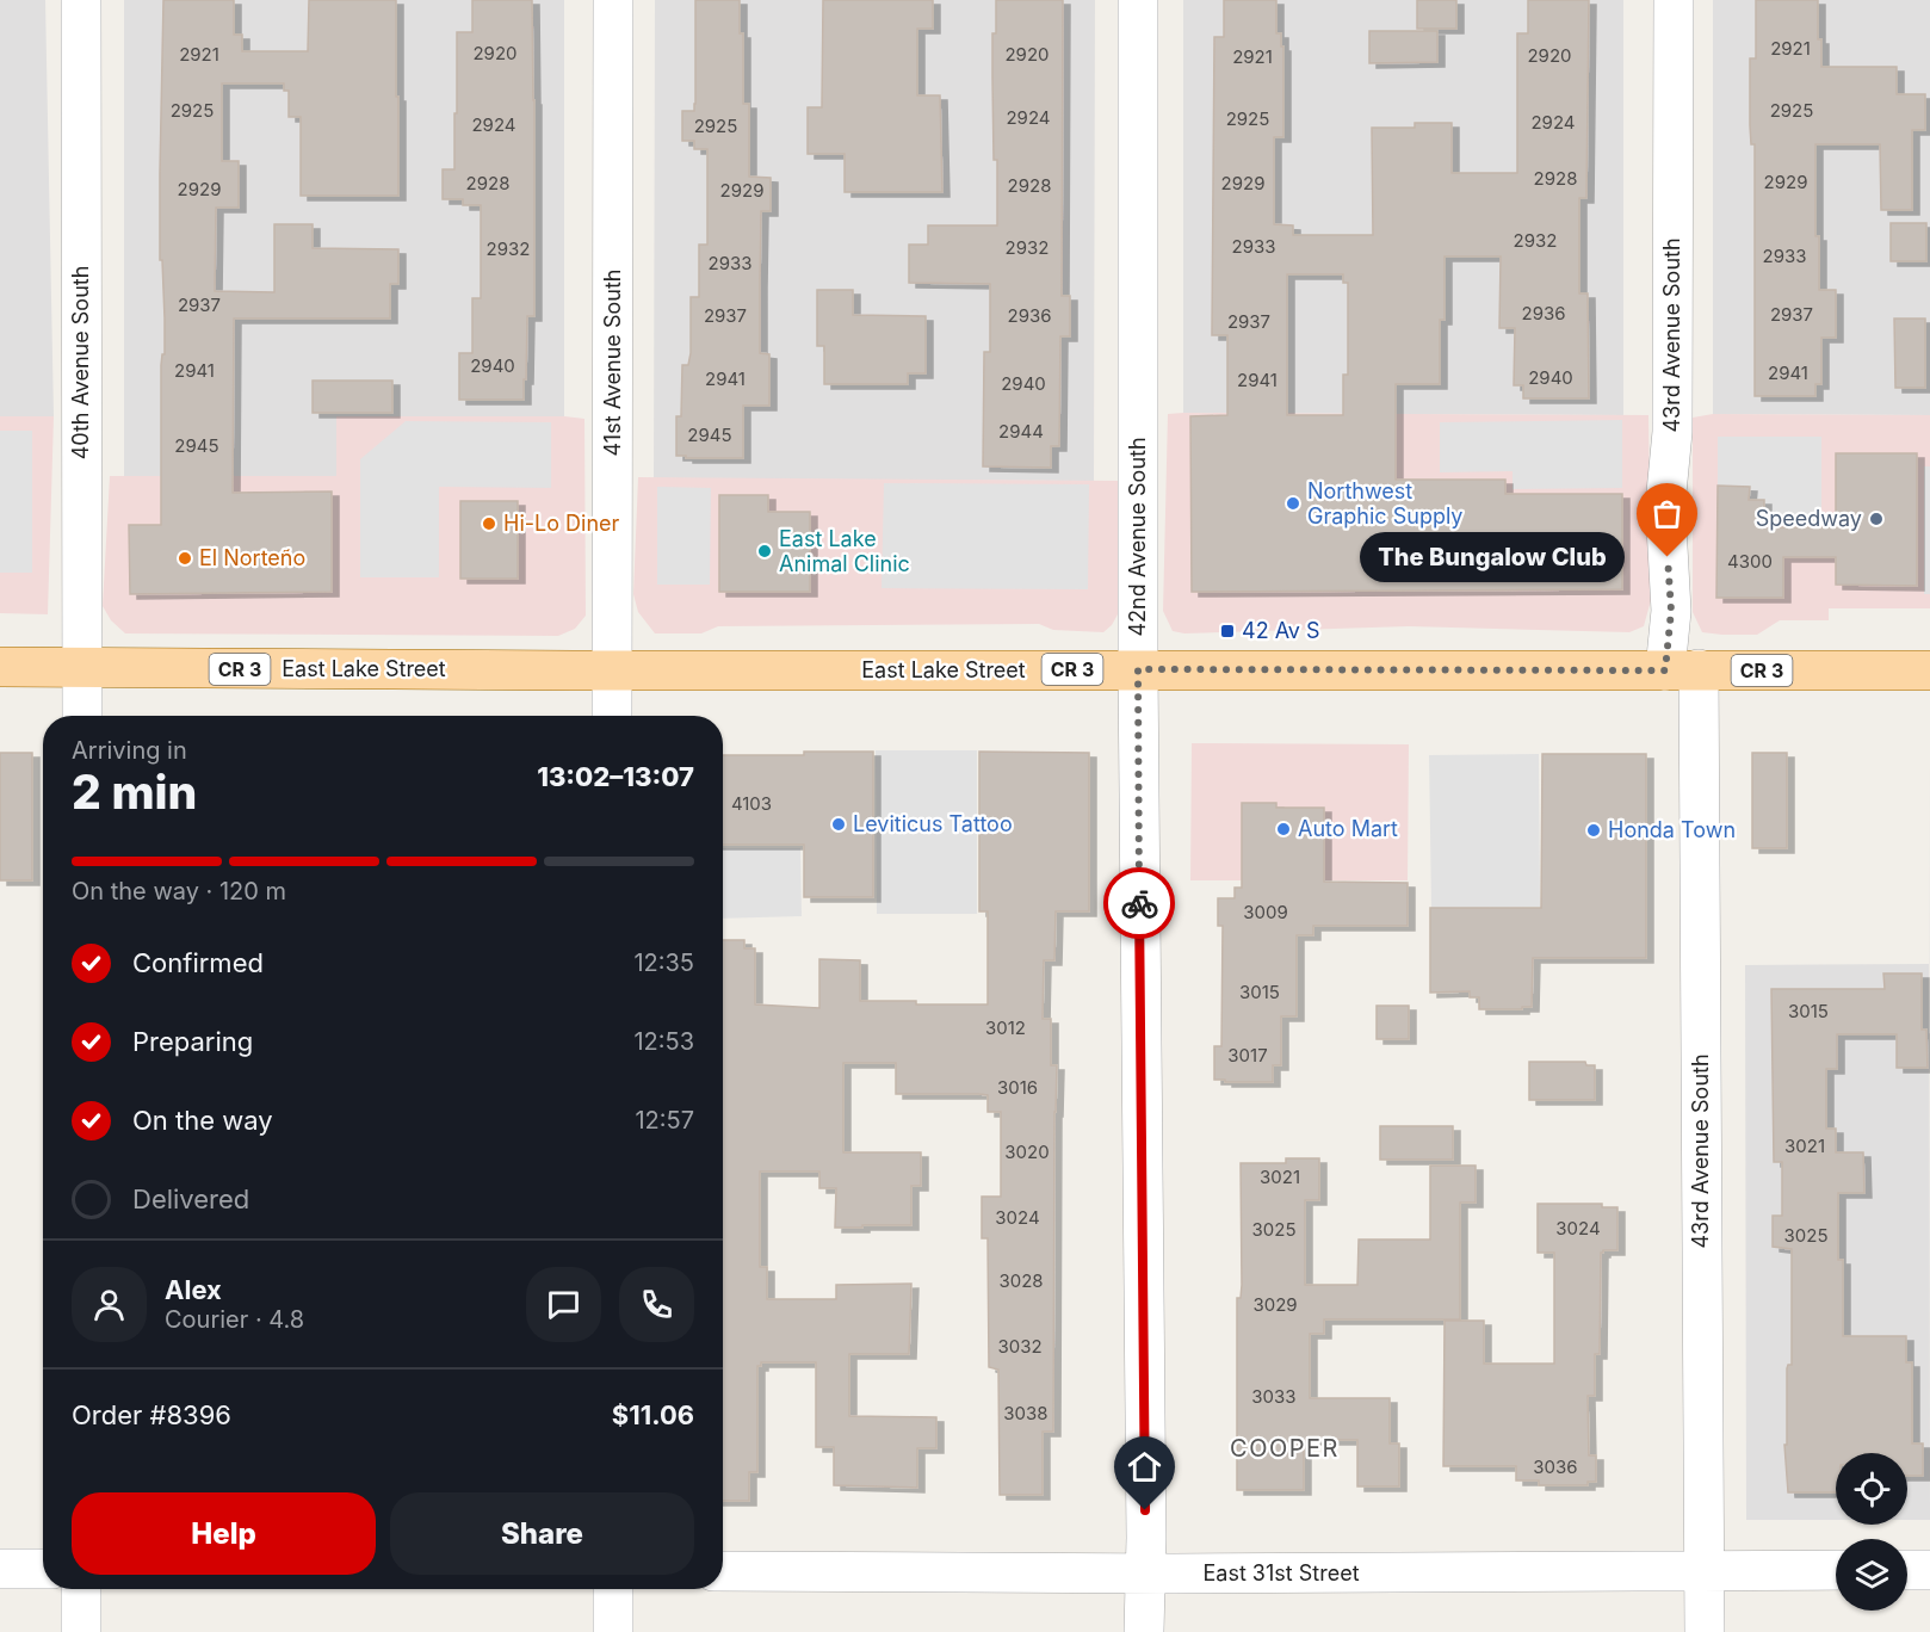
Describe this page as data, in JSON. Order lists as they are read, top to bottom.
{
  "streets": {
    "main road": ["CR 3", "East Lake Street"],
    "street": [
      "43rd Avenue South",
      "40th Avenue South",
      "41st Avenue South",
      "42nd Avenue South",
      "East 31st Street"
    ]
  },
  "crossings": [
    ["43rd Avenue South", "East Lake Street"],
    ["43rd Avenue South", "East 31st Street"],
    ["40th Avenue South", "East Lake Street"],
    ["41st Avenue South", "East Lake Street"],
    ["42nd Avenue South", "East Lake Street"],
    ["42nd Avenue South", "East 31st Street"]
  ],
  "districts": ["COOPER"],
  "places": {
    "other": [
      "Northwest Graphic Supply",
      "Speedway",
      "Hi-Lo Diner",
      "East Lake Animal Clinic",
      "The Bungalow Club",
      "El Norteño",
      "Leviticus Tattoo",
      "Auto Mart",
      "Honda Town"
    ],
    "transit": ["42 Av S"]
  },
  "house_numbers": [
    "2921",
    "2920",
    "2921",
    "2920",
    "2920",
    "2921",
    "2925",
    "2925",
    "2924",
    "2925",
    "2924",
    "2924",
    "2925",
    "2928",
    "2929",
    "2928",
    "2929",
    "2928",
    "2929",
    "2929",
    "2932",
    "2933",
    "2932",
    "2932",
    "2933",
    "2933",
    "2937",
    "2936",
    "2937",
    "2937",
    "2936",
    "2937",
    "2940",
    "2941",
    "2941",
    "2940",
    "2941",
    "2941",
    "2940",
    "2944",
    "2945",
    "2945",
    "4300",
    "4103",
    "3009",
    "3015",
    "3015",
    "3012",
    "3017",
    "3016",
    "3021",
    "3020",
    "3021",
    "3024",
    "3024",
    "3025",
    "3025",
    "3028",
    "3029",
    "3032",
    "3033",
    "3038",
    "3036"
  ],
  "page": {
    "bubble": "The Bungalow Club",
    "heading": ["2 min", "Arriving in", "13:02–13:07"],
    "panel": [
      "Alex",
      "Courier · 4.8",
      "Order #8396",
      "$11.06"
    ],
    "bar": "On the way · 120 m",
    "list": [
      ["Confirmed", "12:35"],
      ["Preparing", "12:53"],
      ["On the way", "12:57"],
      "Delivered"
    ],
    "buttons": ["Help", "Share"]
  }
}
